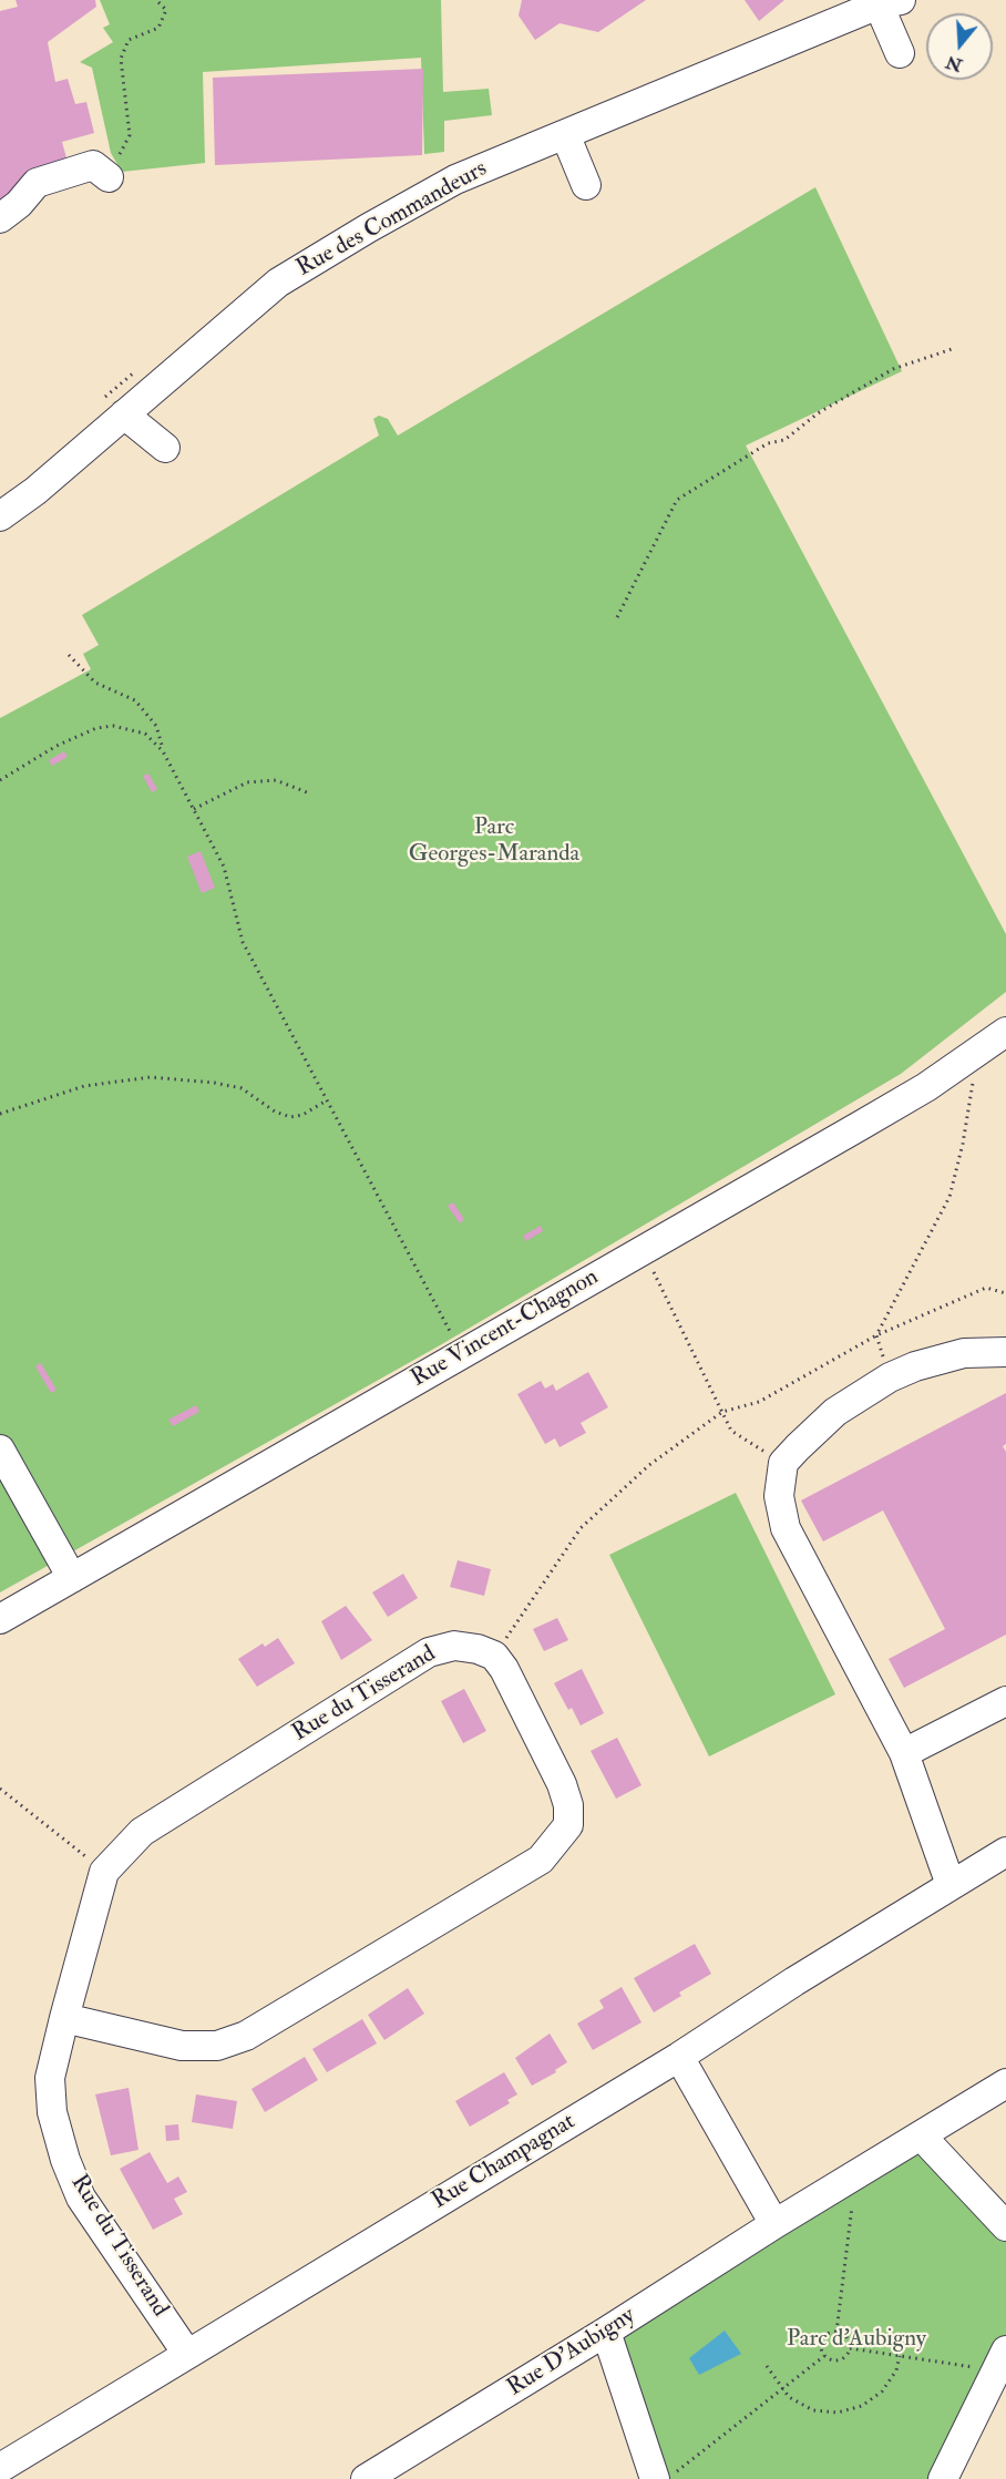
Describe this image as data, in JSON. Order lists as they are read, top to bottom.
{
  "streets": {
    "street": [
      "Rue des Commandeurs",
      "Rue Vincent-Chagnon",
      "Rue du Tisserand",
      "Rue Champagnat",
      "Rue D'Aubigny"
    ]
  },
  "crossings": [
    ["Rue du Tisserand", "Rue Champagnat"]
  ],
  "parks": ["Parc Georges-Maranda", "Parc d'Aubigny"],
  "north": "bottom"
}
